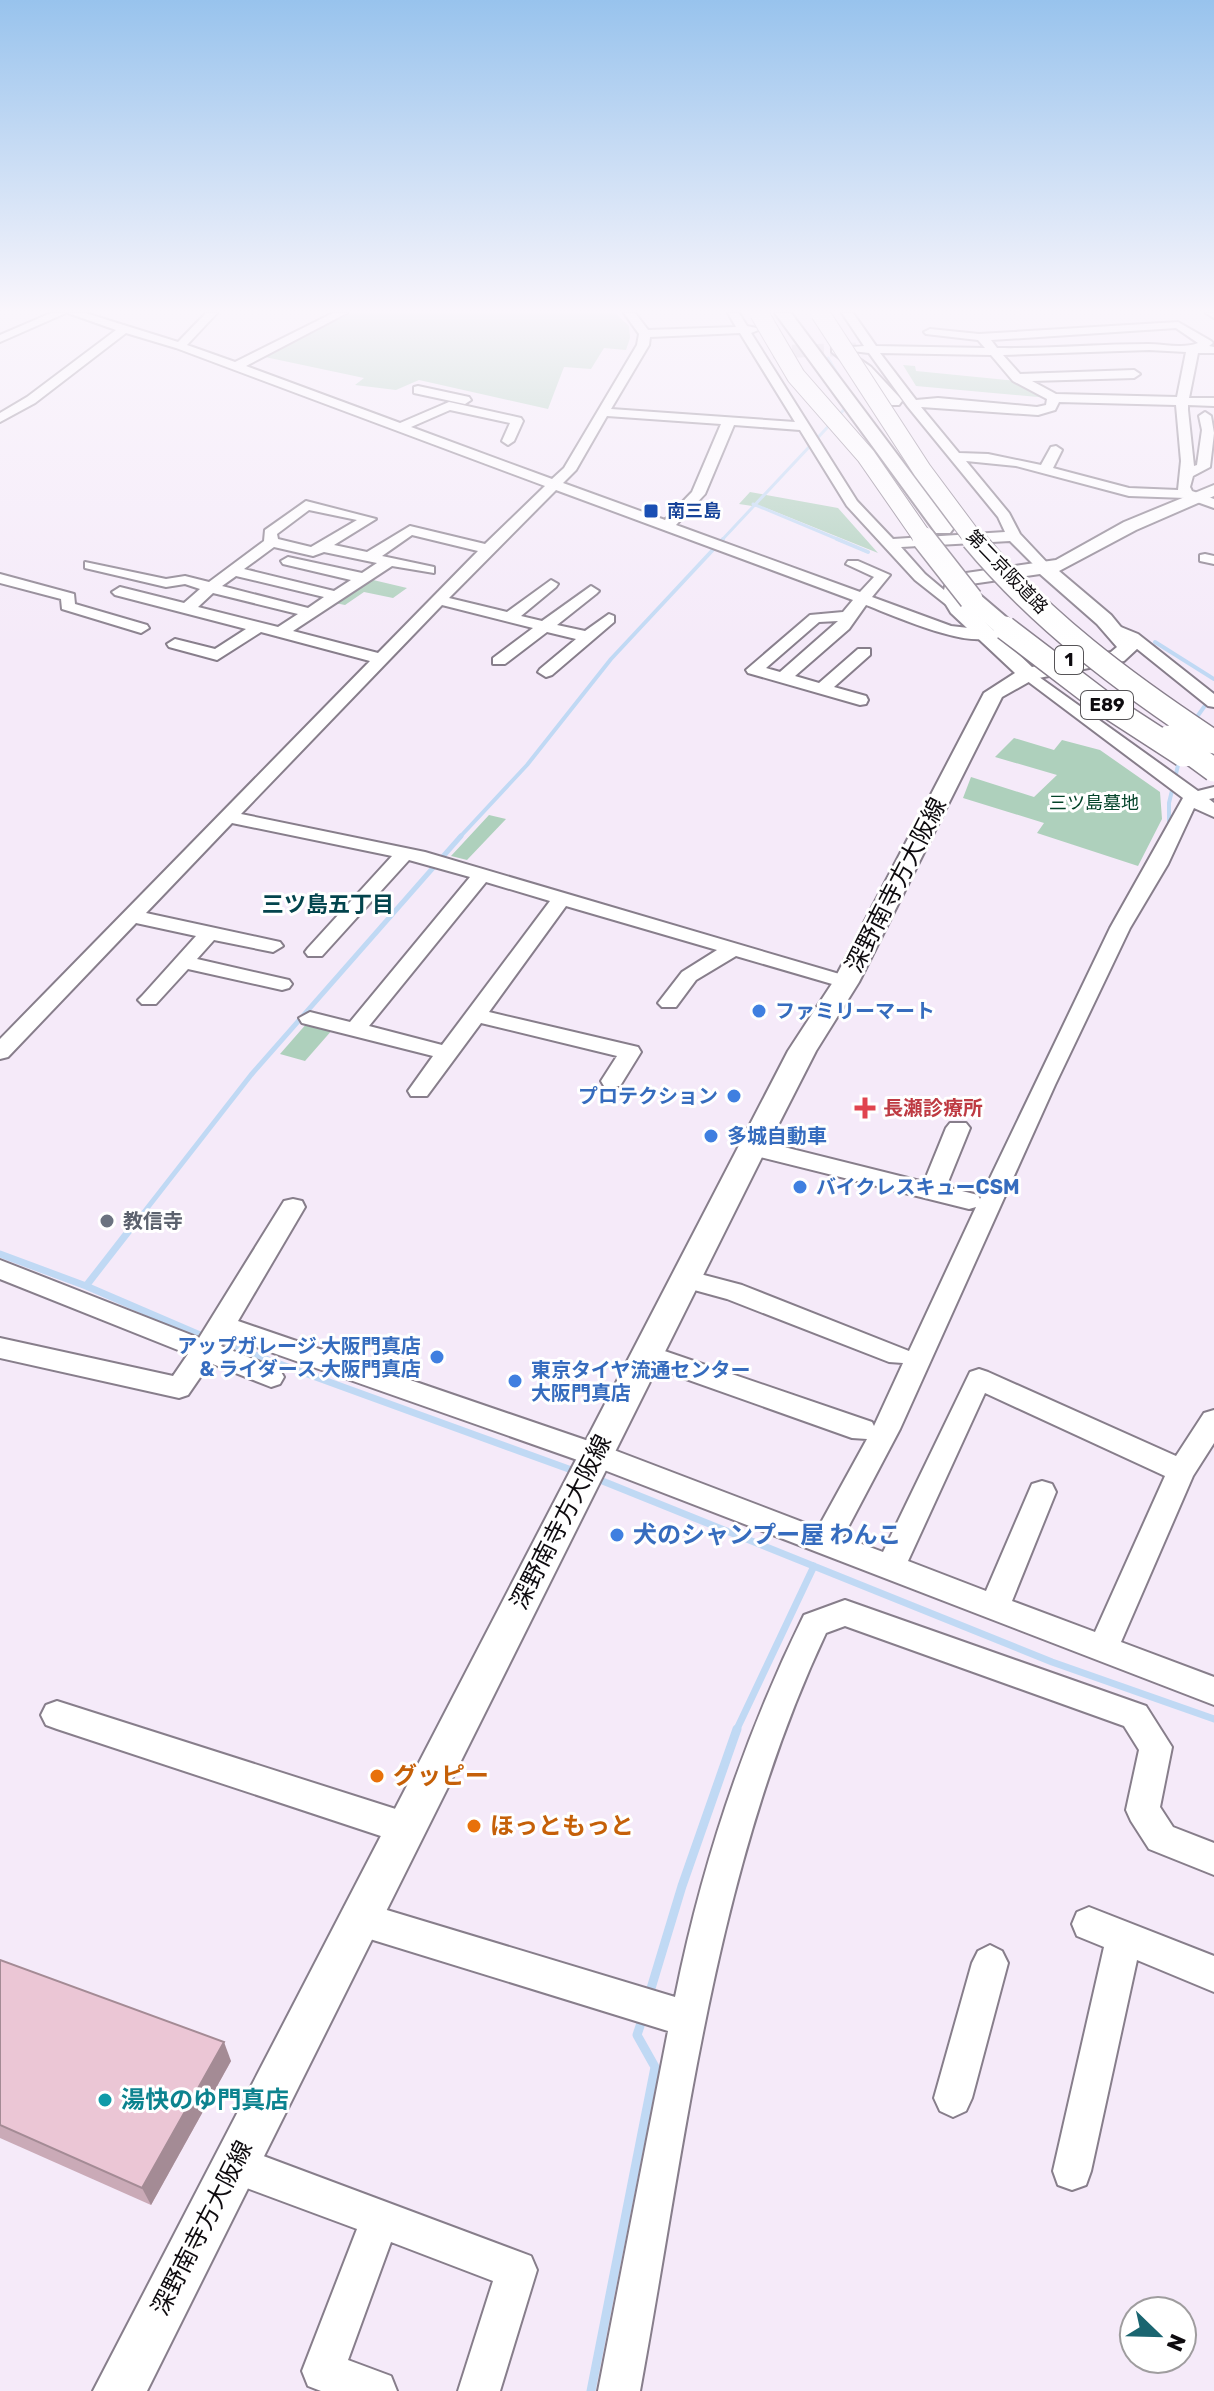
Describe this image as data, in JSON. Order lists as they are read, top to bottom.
{
  "streets": {
    "highway": ["第二京阪道路", "1", "E89"],
    "main road": ["深野南寺方大阪線"]
  },
  "crossings": [
    ["第二京阪道路", "1"],
    ["第二京阪道路", "E89"]
  ],
  "districts": ["三ツ島五丁目"],
  "parks": ["三ツ島墓地"],
  "places": {
    "transit": ["南三島"],
    "other": [
      "ファミリーマート",
      "プロテクション",
      "多城自動車",
      "バイクレスキューCSM",
      "教信寺",
      "アップガレージ 大阪門真店 & ライダース 大阪門真店",
      "東京タイヤ流通センター 大阪門真店",
      "犬のシャンプー屋 わんこ",
      "グッピー",
      "ほっともっと",
      "湯快のゆ門真店"
    ],
    "health": ["長瀬診療所"]
  },
  "north": "bottom right"
}
